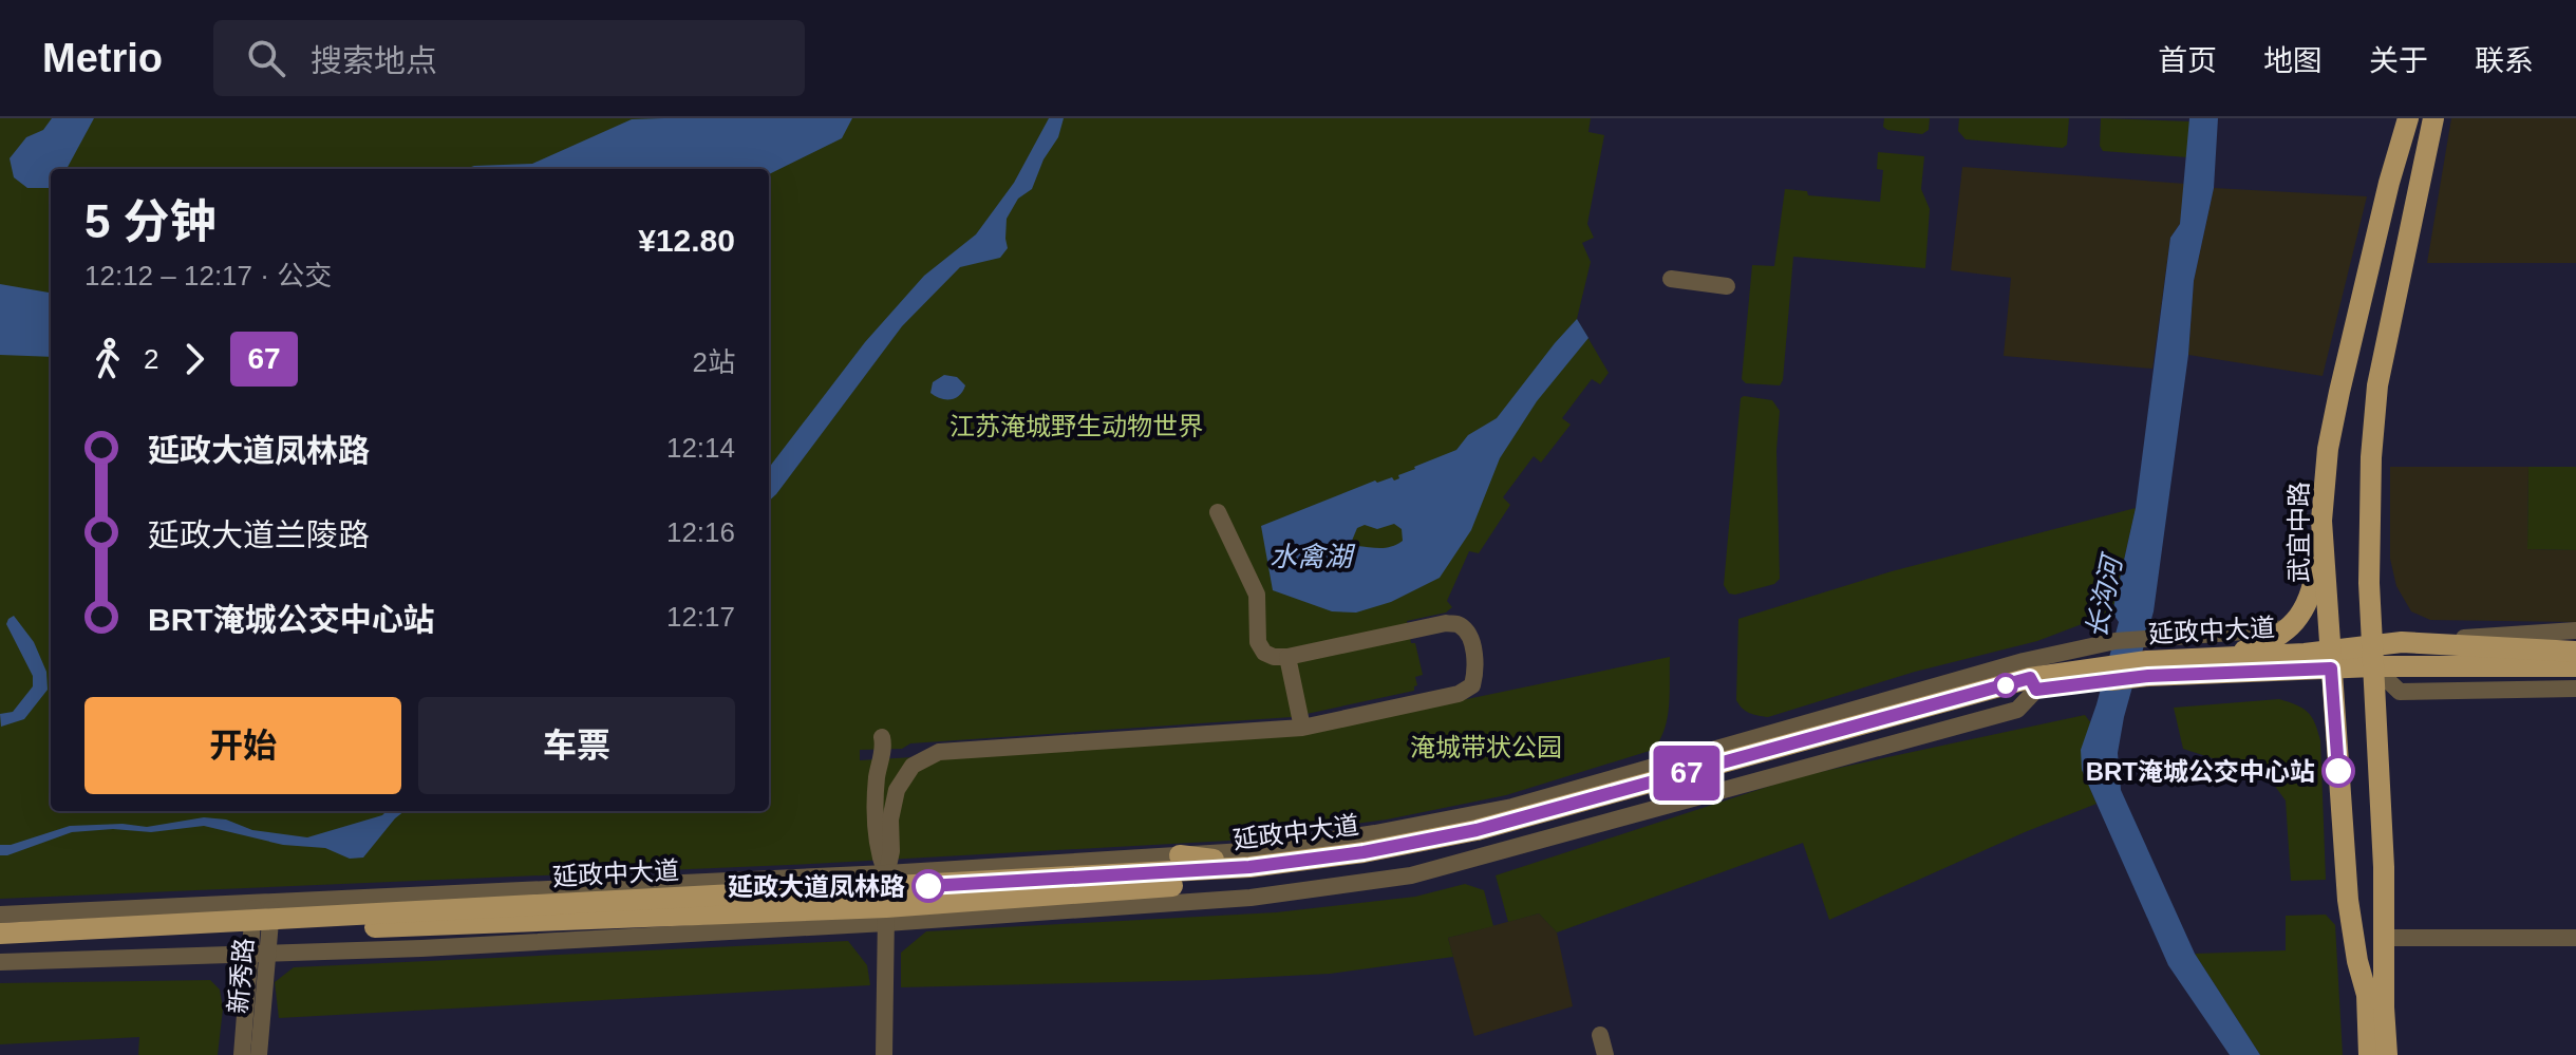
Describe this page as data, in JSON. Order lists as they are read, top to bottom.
{
  "streets": {
    "main road": ["武宜中路", "延政中大道"],
    "street": ["新秀路"]
  },
  "crossings": [
    ["武宜中路", "延政中大道"],
    ["延政中大道", "新秀路"]
  ],
  "water": ["水禽湖", "长沟河"],
  "parks": ["江苏淹城野生动物世界", "淹城带状公园"],
  "places": ["BRT淹城公交中心站", "延政大道凤林路"],
  "lines": ["bus line 67"],
  "page": {
    "header": "Metrio",
    "search": "搜索地点",
    "nav": [
      "首页",
      "地图",
      "关于",
      "联系"
    ],
    "on_map": "67",
    "heading": ["5 分钟", "12:12 – 12:17 · 公交", "¥12.80"],
    "legs": ["2", "67", "2站"],
    "list": [
      {
        "name": "延政大道凤林路",
        "value": "12:14"
      },
      {
        "name": "延政大道兰陵路",
        "value": "12:16"
      },
      {
        "name": "BRT淹城公交中心站",
        "value": "12:17"
      }
    ],
    "buttons": ["开始", "车票"]
  }
}
